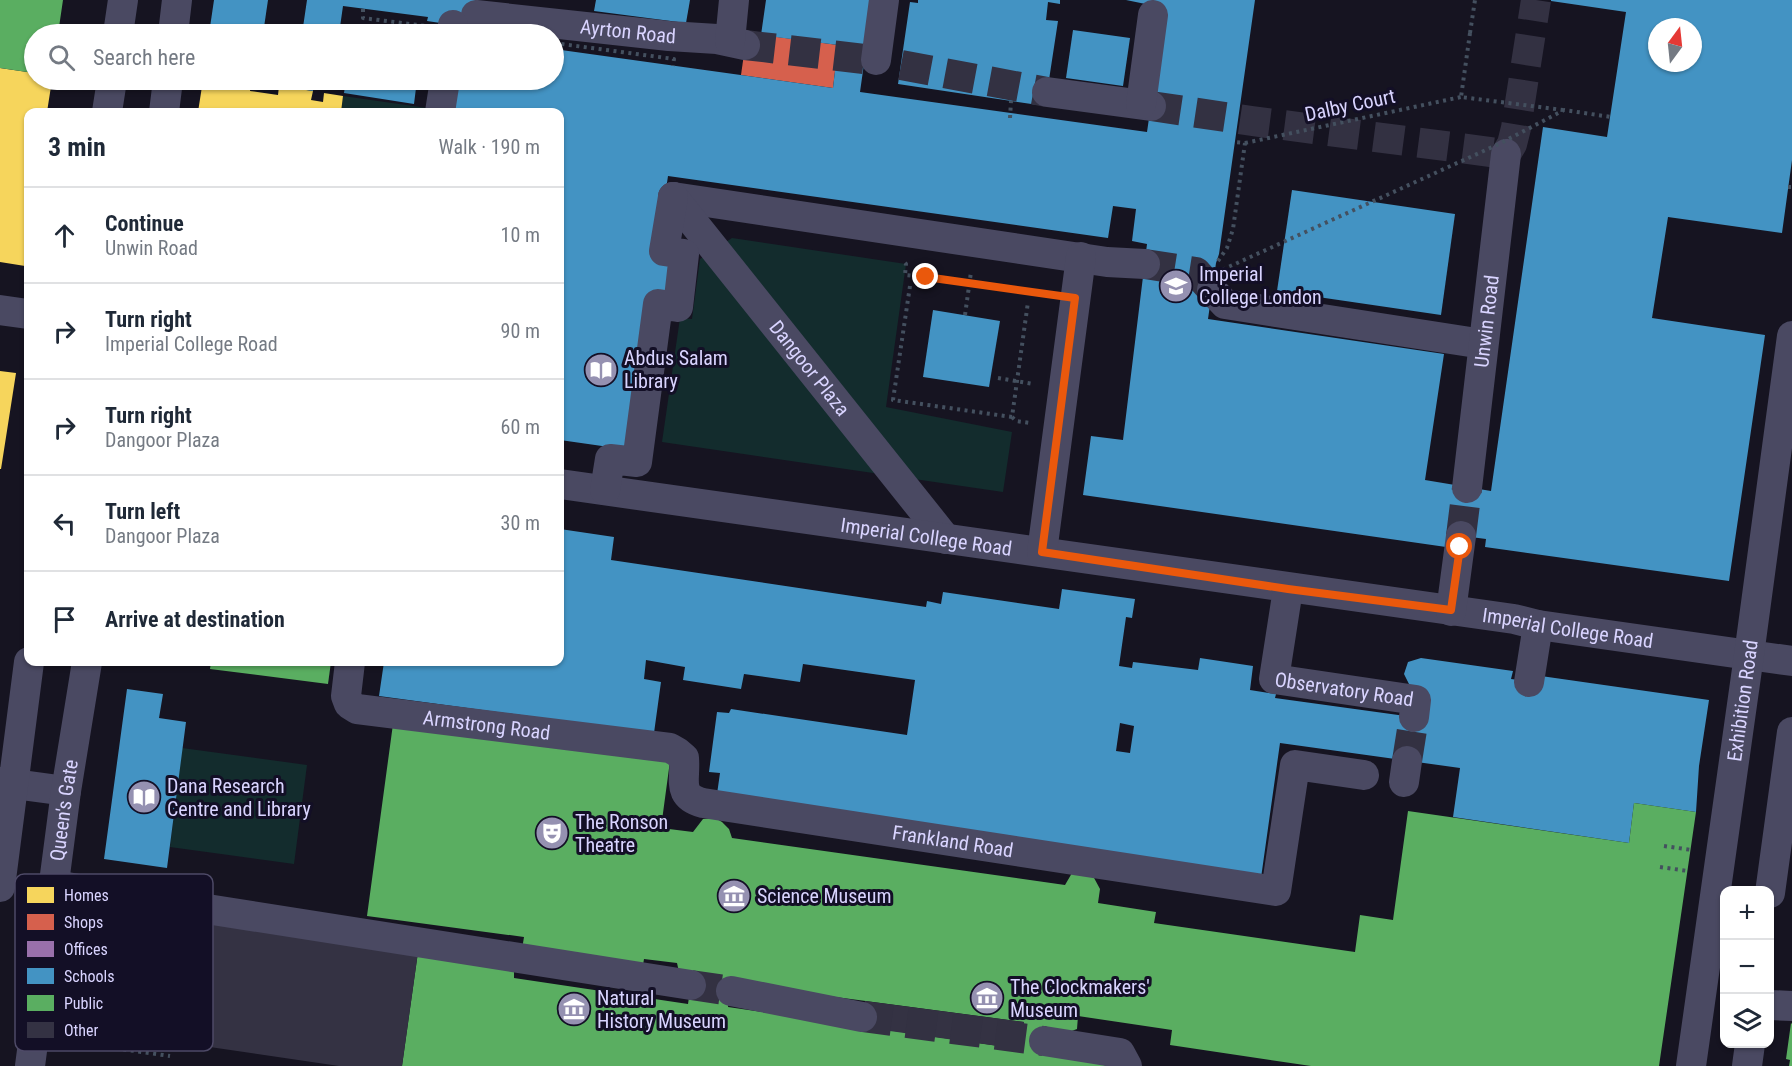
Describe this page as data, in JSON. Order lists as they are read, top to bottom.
{
  "streets": {
    "street": [
      "Ayrton Road",
      "Unwin Road",
      "Dangoor Plaza",
      "Imperial College Road",
      "Observatory Road",
      "Exhibition Road",
      "Armstrong Road",
      "Queen's Gate",
      "Frankland Road"
    ],
    "path": ["Dalby Court"]
  },
  "crossings": [
    ["Dangoor Plaza", "Imperial College Road"],
    ["Imperial College Road", "Observatory Road"],
    ["Imperial College Road", "Exhibition Road"],
    ["Armstrong Road", "Frankland Road"]
  ],
  "places": {
    "school or university": ["Imperial College London"],
    "library": ["Abdus Salam Library", "Dana Research Centre and Library"],
    "theatre": ["The Ronson Theatre"],
    "museum": ["Science Museum", "The Clockmakers' Museum", "Natural History Museum"]
  },
  "legend": [
    "Homes",
    "Shops",
    "Offices",
    "Schools",
    "Public",
    "Other"
  ],
  "north": "top",
  "page": {
    "search": "Search here",
    "heading": ["3 min", "Walk · 190 m"],
    "list": [
      ["Continue", "Unwin Road", "10 m"],
      ["Turn right", "Imperial College Road", "90 m"],
      ["Turn right", "Dangoor Plaza", "60 m"],
      ["Turn left", "Dangoor Plaza", "30 m"],
      "Arrive at destination"
    ],
    "map_buttons": ["+", "−"]
  }
}
